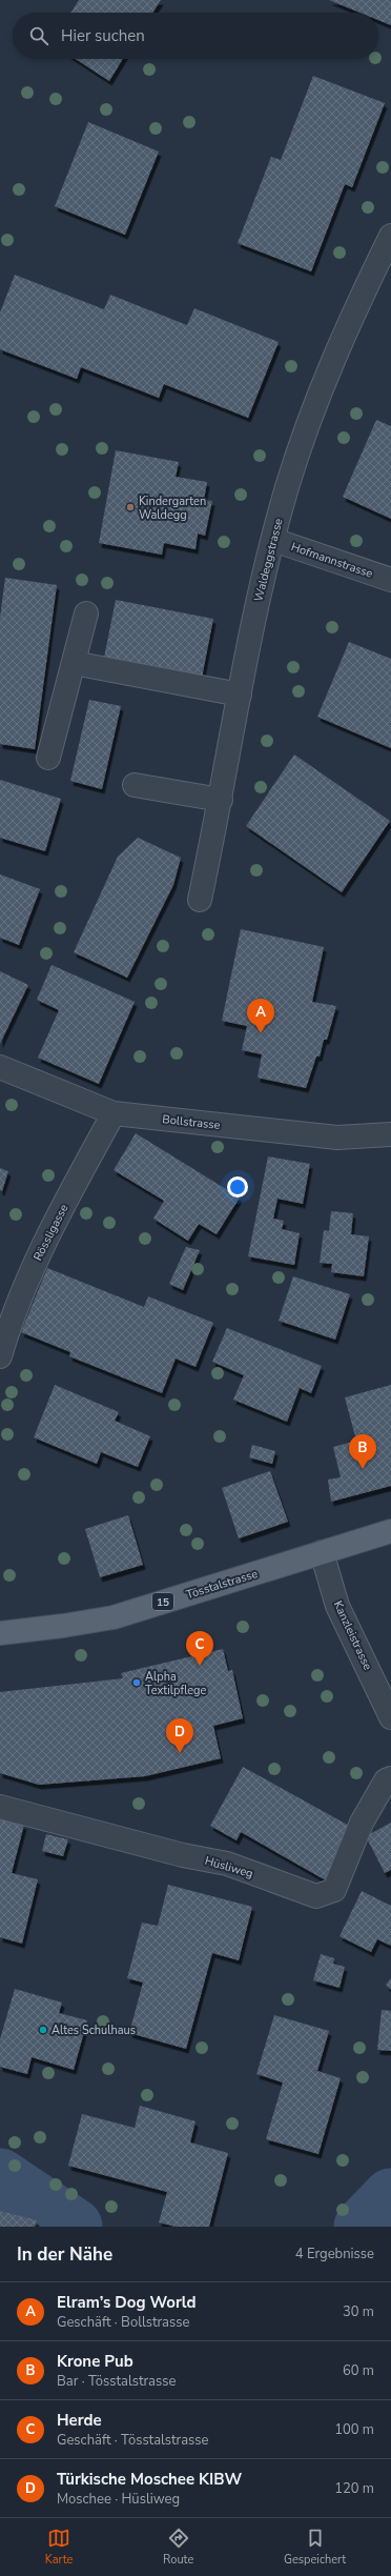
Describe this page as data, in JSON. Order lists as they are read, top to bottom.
{
  "streets": {
    "main road": ["Tösstalstrasse", "15"],
    "street": [
      "Waldeggstrasse",
      "Hofmannstrasse",
      "Bollstrasse",
      "Rössligasse",
      "Kanzleistrasse",
      "Hüsliweg"
    ]
  },
  "crossings": [
    ["Waldeggstrasse", "Hofmannstrasse"],
    ["Bollstrasse", "Rössligasse"],
    ["Tösstalstrasse", "Kanzleistrasse"]
  ],
  "places": ["Kindergarten Waldegg", "Alpha Textilpflege", "Altes Schulhaus"],
  "page": {
    "search": "Hier suchen",
    "pins": [
      "A",
      "B",
      "C",
      "D"
    ],
    "heading": ["In der Nähe", "4 Ergebnisse"],
    "list": [
      {
        "mark": "A",
        "name": "Elram’s Dog World",
        "note": "Geschäft · Bollstrasse",
        "value": "30 m"
      },
      {
        "mark": "B",
        "name": "Krone Pub",
        "note": "Bar · Tösstalstrasse",
        "value": "60 m"
      },
      {
        "mark": "C",
        "name": "Herde",
        "note": "Geschäft · Tösstalstrasse",
        "value": "100 m"
      },
      {
        "mark": "D",
        "name": "Türkische Moschee KIBW",
        "note": "Moschee · Hüsliweg",
        "value": "120 m"
      }
    ],
    "nav": ["Karte", "Route", "Gespeichert"]
  }
}
